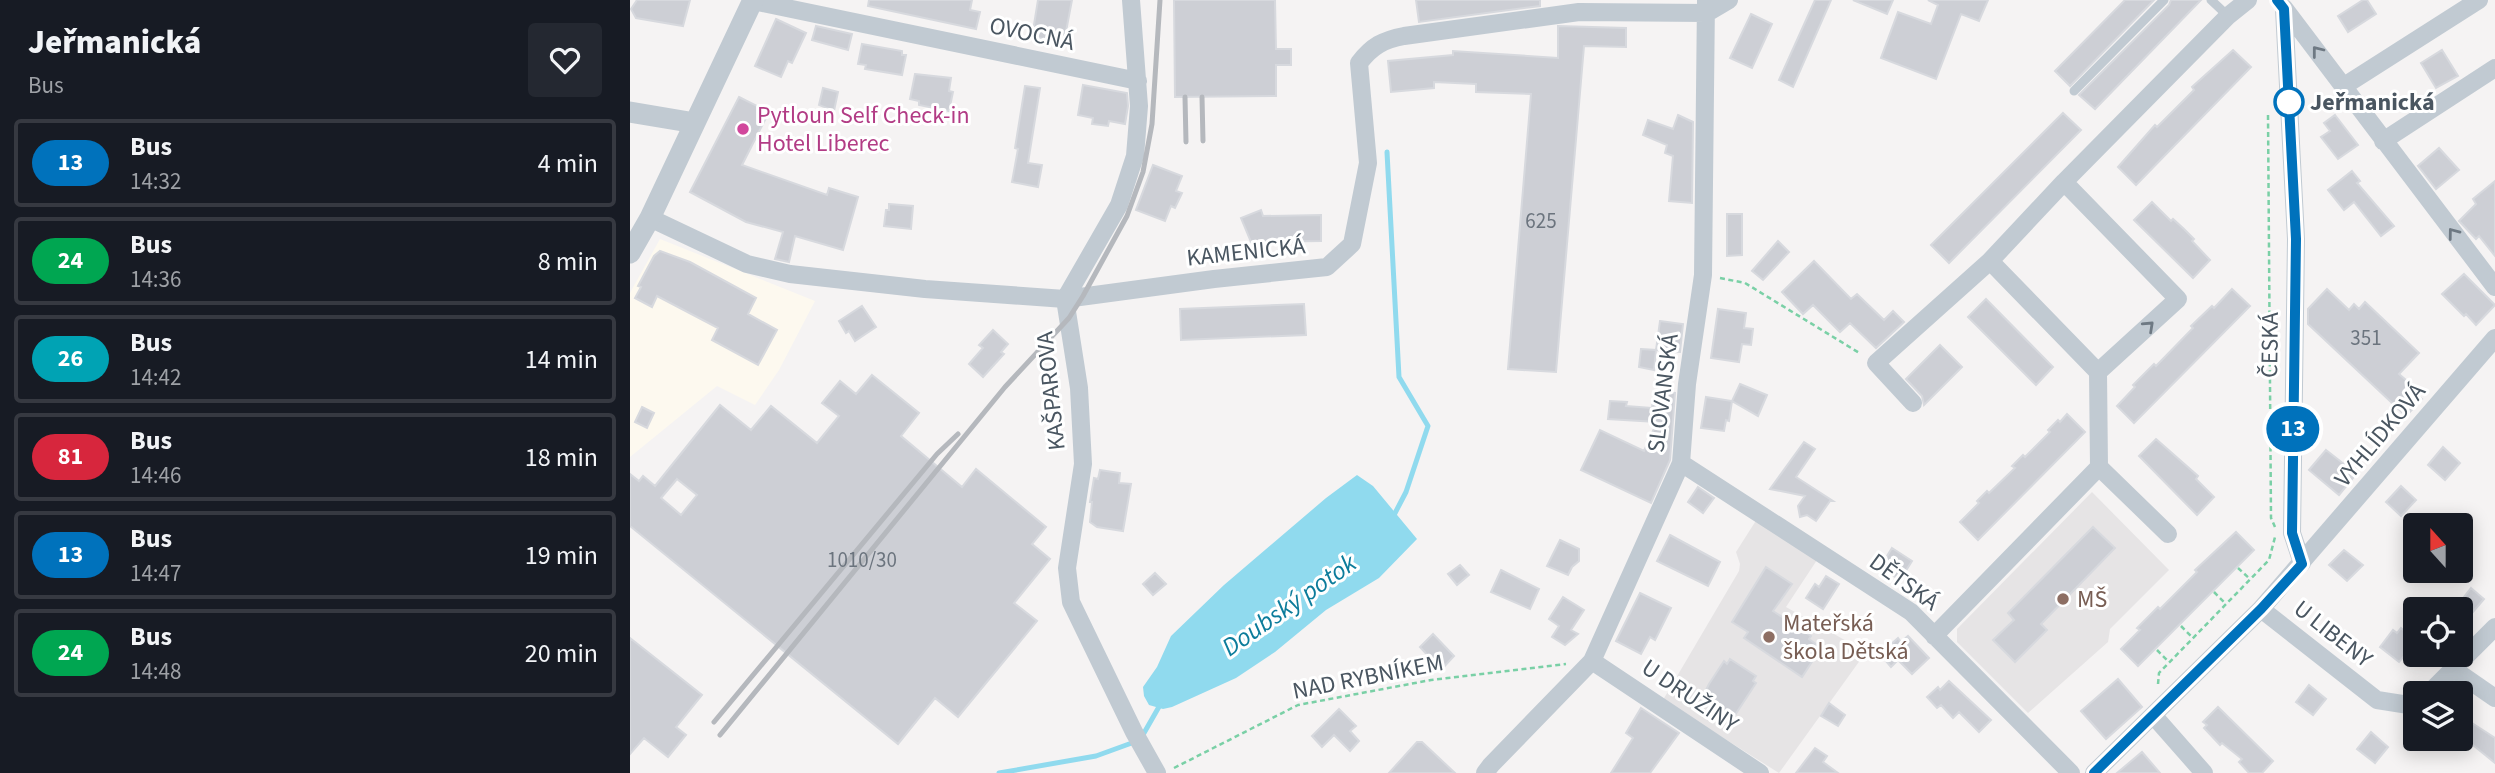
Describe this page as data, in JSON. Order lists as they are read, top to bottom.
{
  "streets": {
    "street": [
      "OVOCNÁ",
      "KAMENICKÁ",
      "ČESKÁ",
      "KAŠPAROVA",
      "SLOVANSKÁ",
      "VYHLÍDKOVÁ",
      "DĚTSKÁ",
      "U LIBENY",
      "U DRUŽINY"
    ],
    "path": ["NAD RYBNÍKEM"]
  },
  "crossings": [
    ["OVOCNÁ", "KAŠPAROVA"],
    ["KAMENICKÁ", "KAŠPAROVA"],
    ["KAMENICKÁ", "SLOVANSKÁ"],
    ["ČESKÁ", "VYHLÍDKOVÁ"],
    ["SLOVANSKÁ", "DĚTSKÁ"],
    ["SLOVANSKÁ", "NAD RYBNÍKEM"],
    ["SLOVANSKÁ", "U DRUŽINY"],
    ["NAD RYBNÍKEM", "U DRUŽINY"]
  ],
  "water": ["Doubský potok"],
  "places": [
    "Jeřmanická",
    "Pytloun Self Check-in Hotel Liberec",
    "MŠ",
    "Mateřská škola Dětská"
  ],
  "lines": ["bus line 13"],
  "house_numbers": ["625", "351", "1010/30"],
  "north": "top",
  "page": {
    "heading": ["Jeřmanická", "Bus"],
    "on_map": "13",
    "list": [
      {
        "mark": "13",
        "name": "Bus",
        "note": "14:32",
        "value": "4 min"
      },
      {
        "mark": "24",
        "name": "Bus",
        "note": "14:36",
        "value": "8 min"
      },
      {
        "mark": "26",
        "name": "Bus",
        "note": "14:42",
        "value": "14 min"
      },
      {
        "mark": "81",
        "name": "Bus",
        "note": "14:46",
        "value": "18 min"
      },
      {
        "mark": "13",
        "name": "Bus",
        "note": "14:47",
        "value": "19 min"
      },
      {
        "mark": "24",
        "name": "Bus",
        "note": "14:48",
        "value": "20 min"
      }
    ]
  }
}
